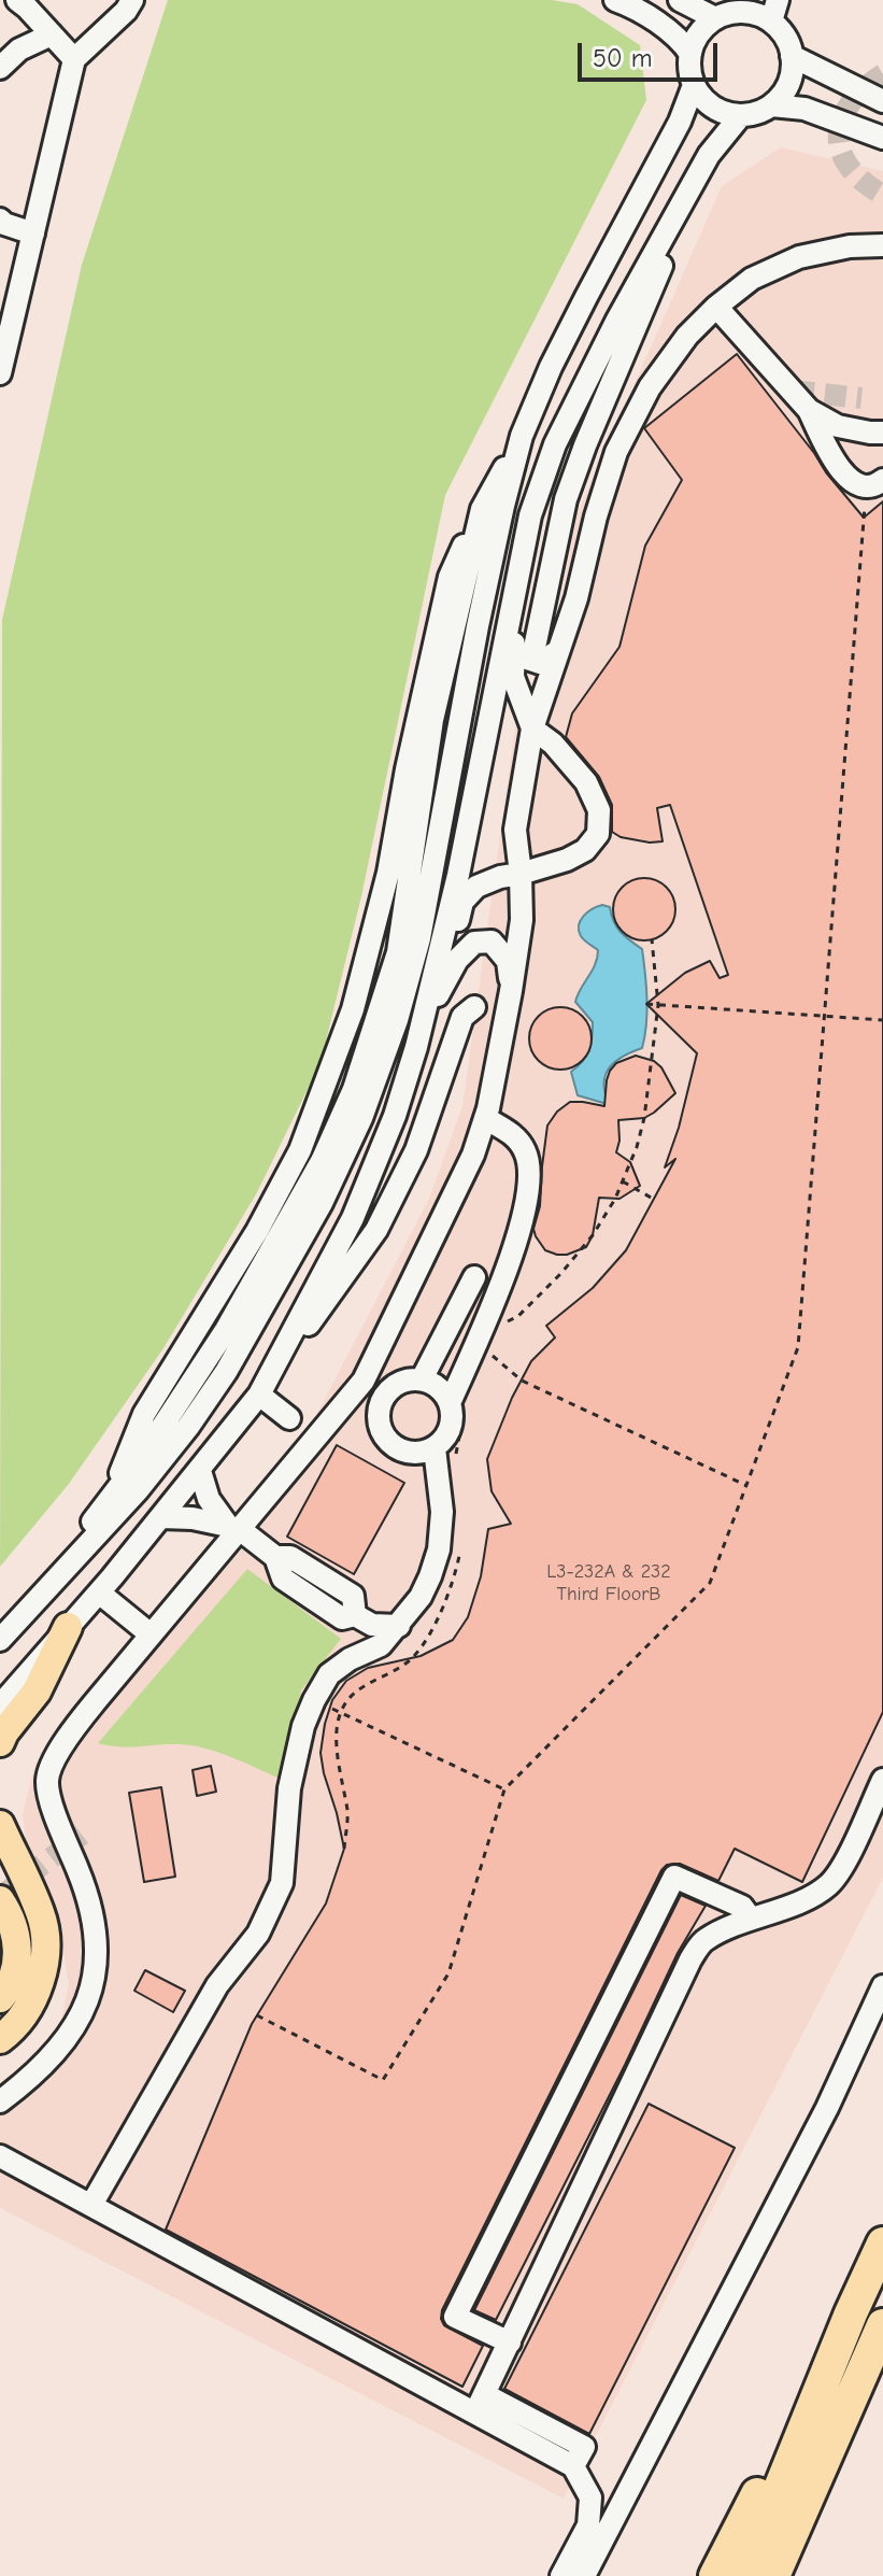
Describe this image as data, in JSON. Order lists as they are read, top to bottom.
{
  "house_numbers": ["L3-232A & 232 Third FloorB"],
  "scale_bar": "50 m"
}
